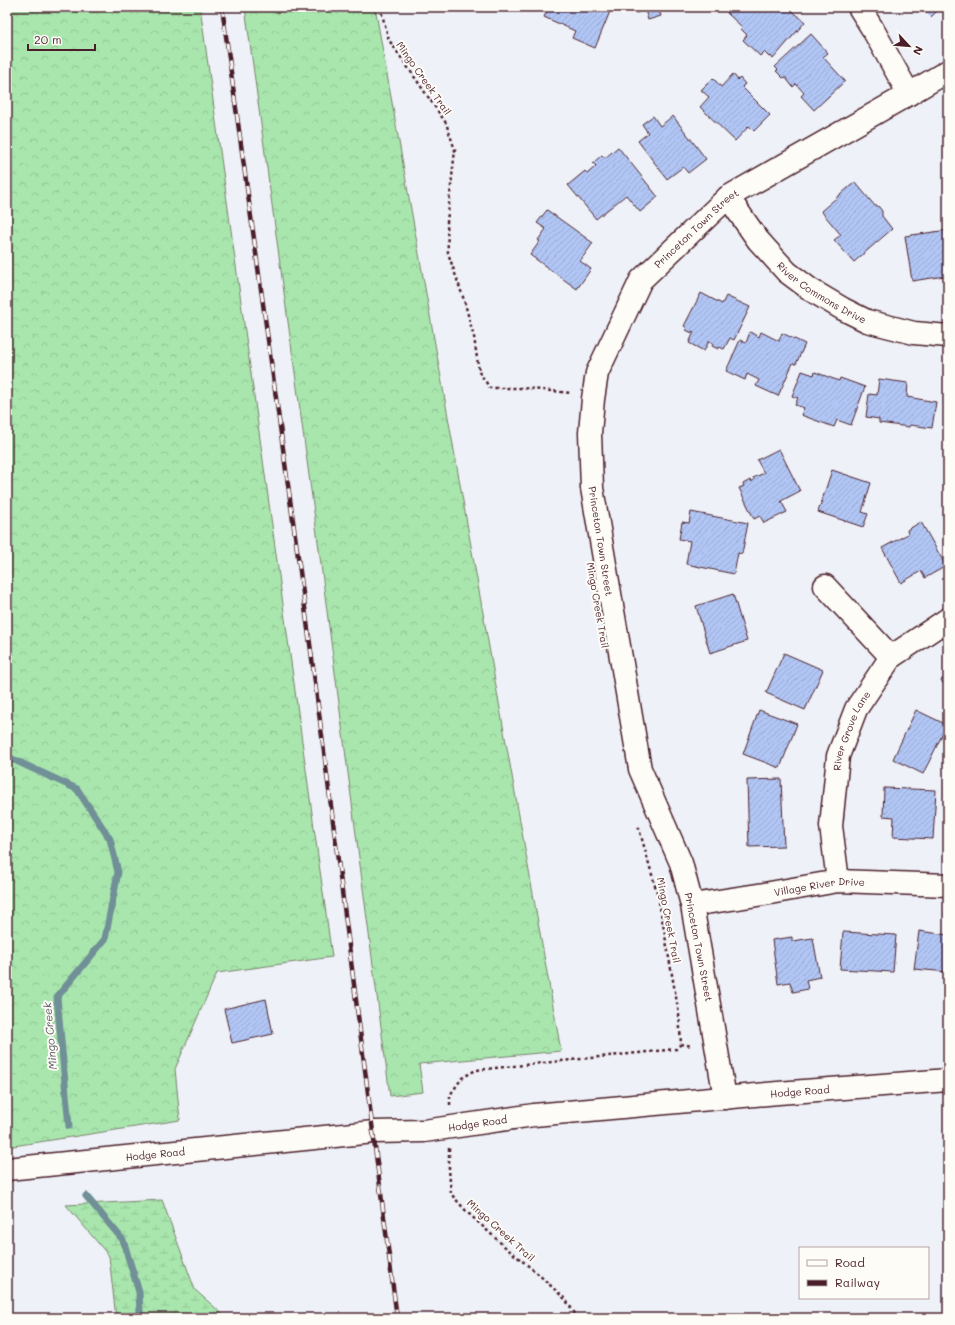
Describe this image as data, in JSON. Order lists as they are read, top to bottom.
{
  "streets": {
    "street": [
      "Princeton Town Street",
      "River Commons Drive",
      "River Grove Lane",
      "Village River Drive",
      "Hodge Road"
    ],
    "path": ["Mingo Creek Trail"]
  },
  "crossings": [
    ["Princeton Town Street", "River Commons Drive"],
    ["Princeton Town Street", "Village River Drive"],
    ["Princeton Town Street", "Hodge Road"],
    ["River Grove Lane", "Village River Drive"]
  ],
  "water": ["Mingo Creek"],
  "legend": ["Road", "Railway"],
  "scale_bar": "20 m",
  "north": "bottom right"
}
